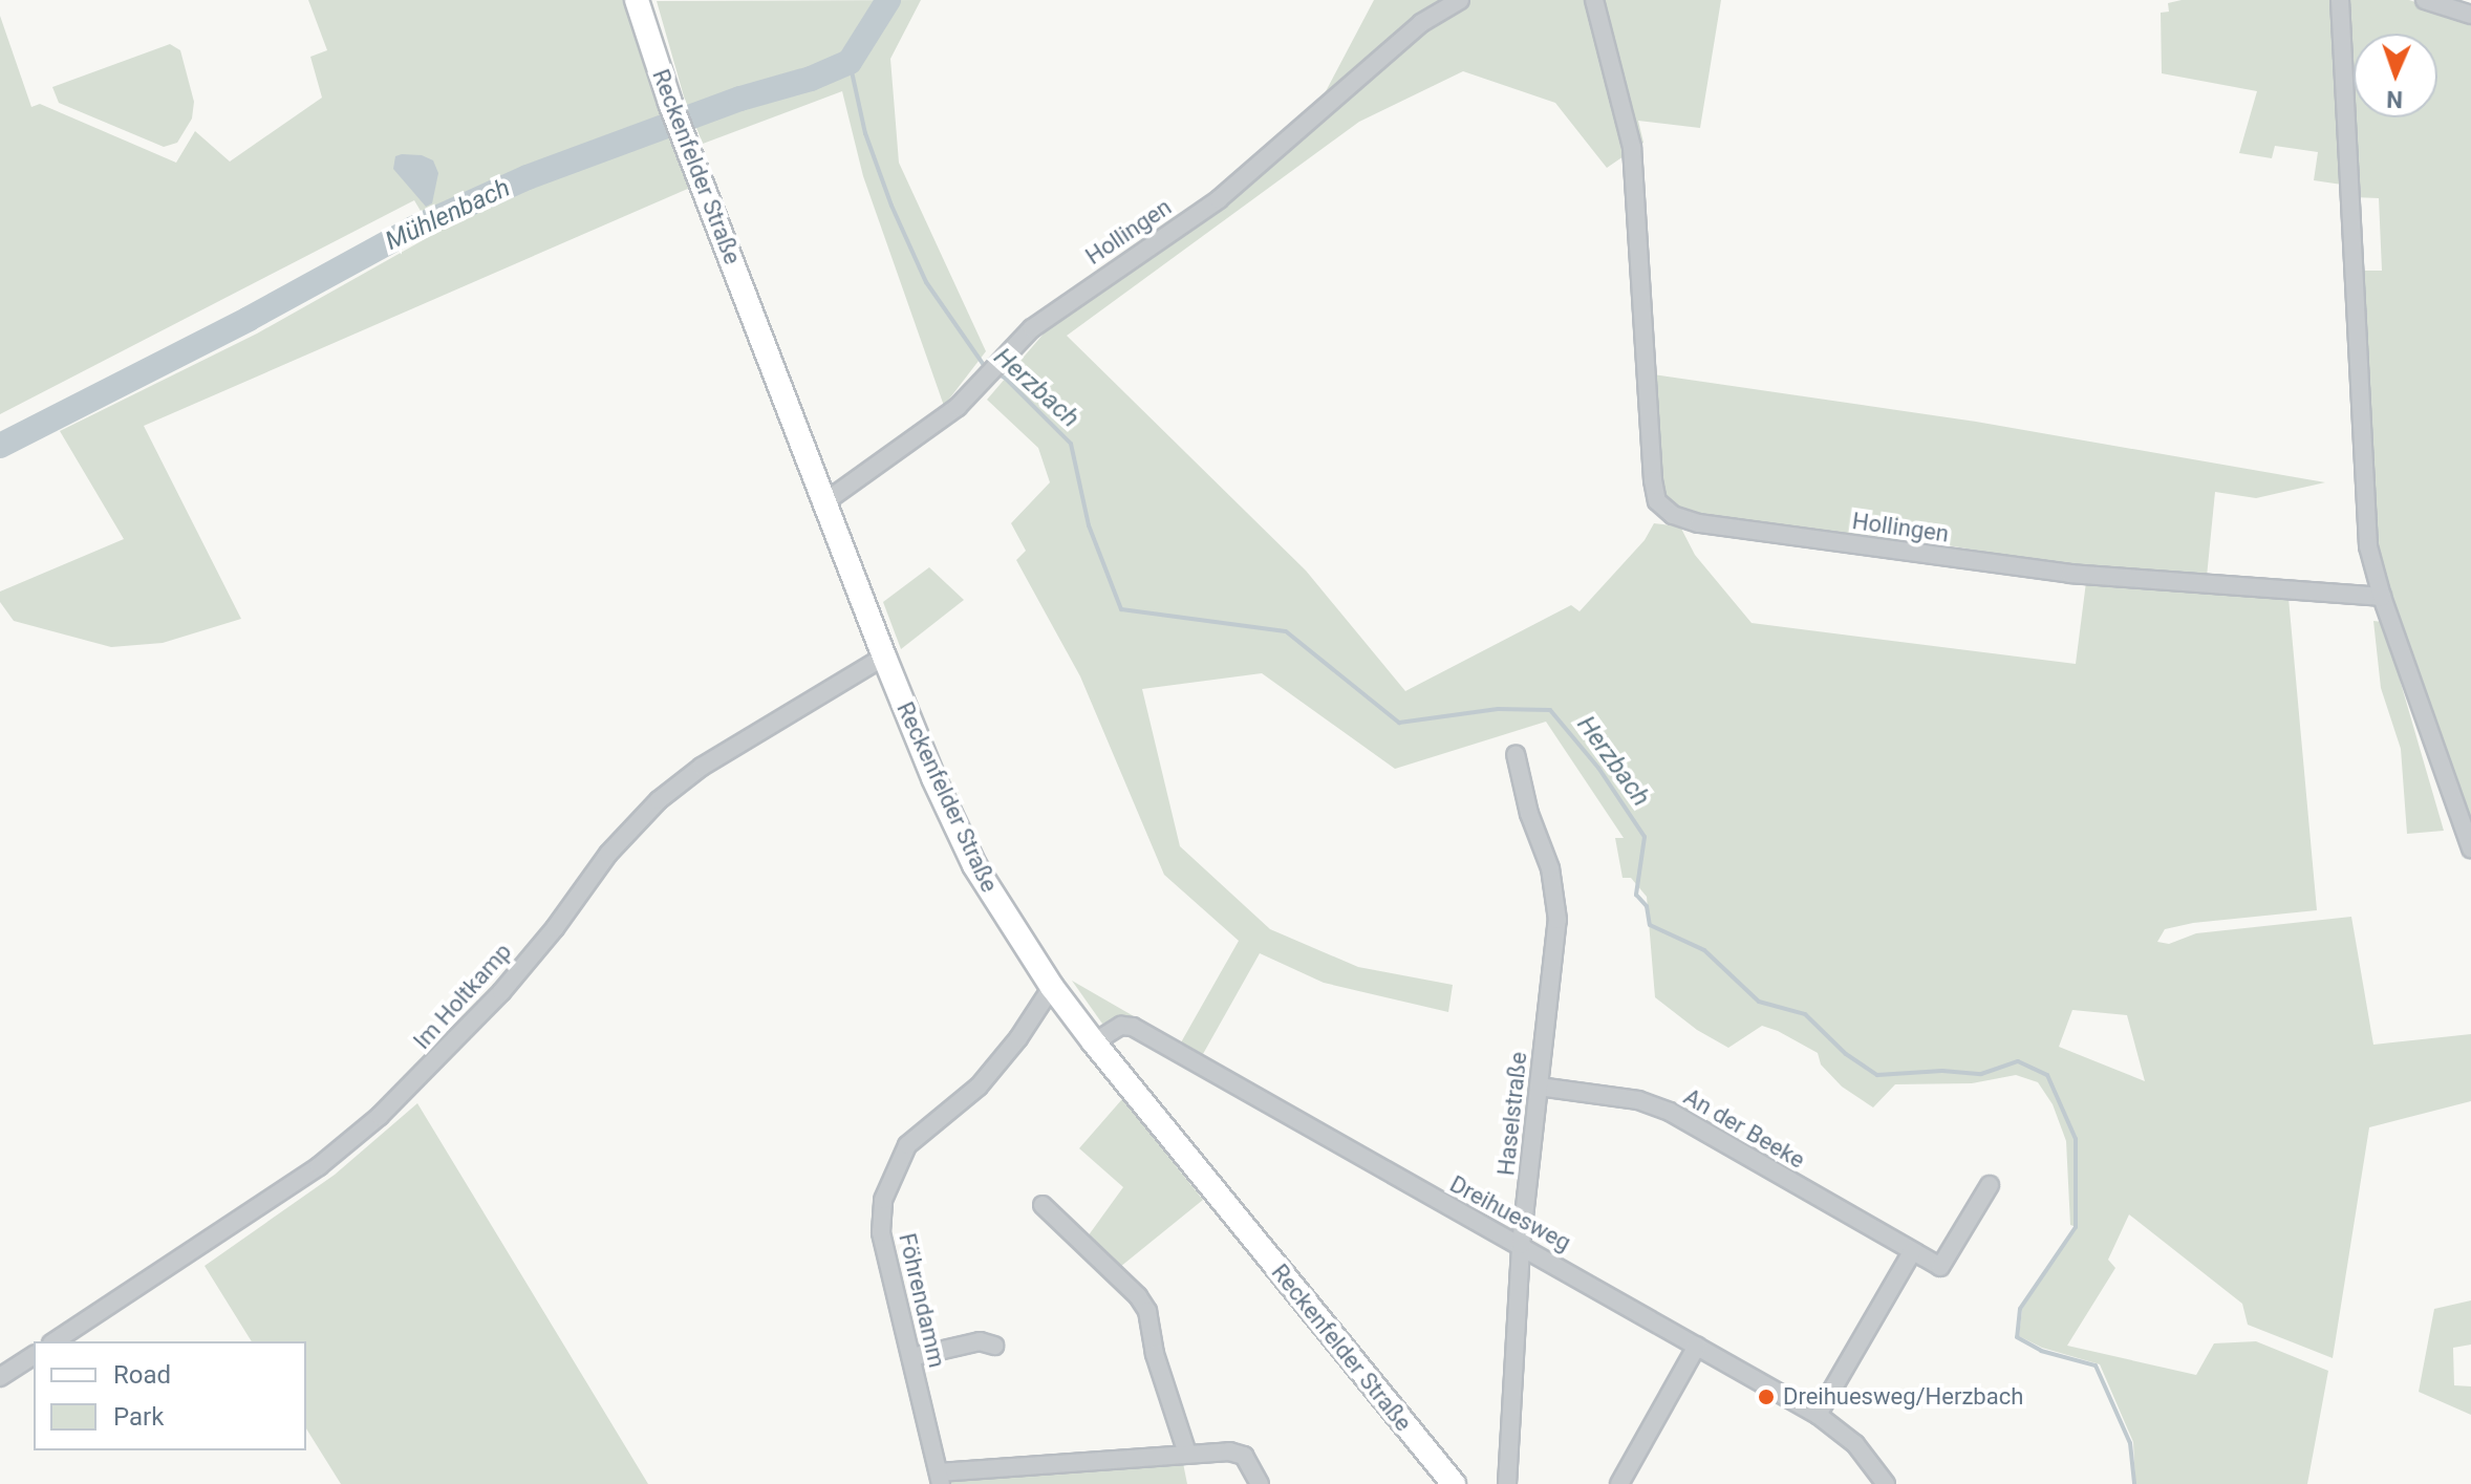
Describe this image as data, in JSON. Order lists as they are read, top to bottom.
{
  "streets": {
    "street": [
      "Reckenfelder Straße",
      "Hollingen",
      "Im Holtkamp",
      "Haselstraße",
      "An der Beeke",
      "Dreihuesweg",
      "Föhrendamm"
    ]
  },
  "crossings": [
    ["Reckenfelder Straße", "Hollingen"],
    ["Reckenfelder Straße", "Im Holtkamp"],
    ["Reckenfelder Straße", "Dreihuesweg"],
    ["Reckenfelder Straße", "Föhrendamm"],
    ["Haselstraße", "An der Beeke"],
    ["Haselstraße", "Dreihuesweg"]
  ],
  "water": ["Mühlenbach", "Herzbach"],
  "places": ["Dreihuesweg/Herzbach"],
  "legend": ["Road", "Park"],
  "north": "bottom"
}
